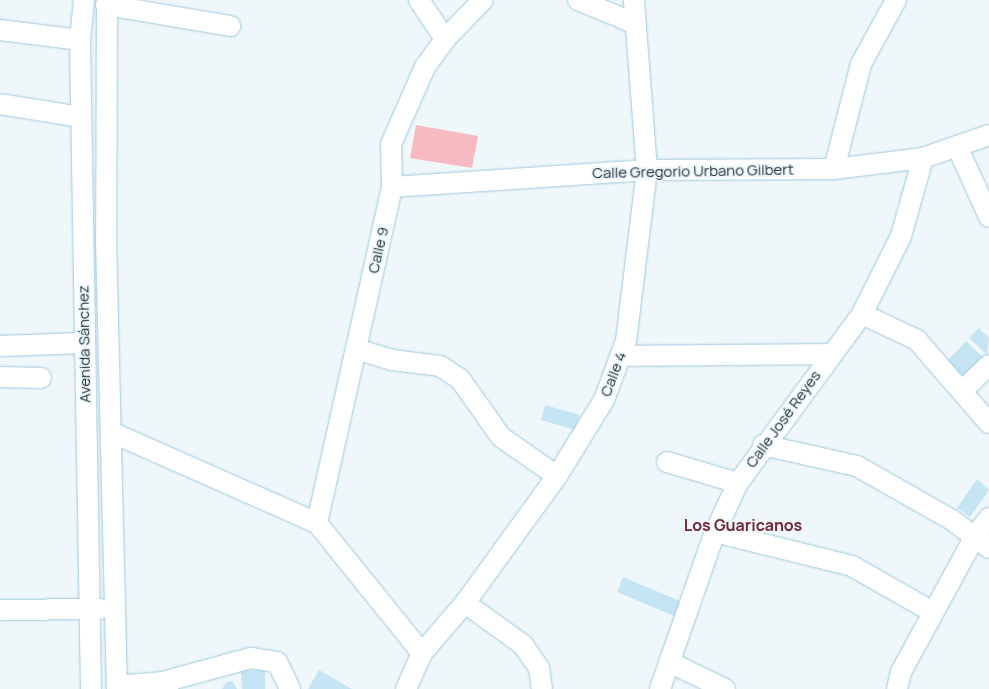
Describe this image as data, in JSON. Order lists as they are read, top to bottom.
{
  "streets": {
    "street": [
      "Calle Gregorio Urbano Gilbert",
      "Calle 9",
      "Avenida Sánchez",
      "Calle 4",
      "Calle José Reyes"
    ]
  },
  "crossings": [
    ["Calle Gregorio Urbano Gilbert", "Calle 9"],
    ["Calle Gregorio Urbano Gilbert", "Calle 4"],
    ["Calle Gregorio Urbano Gilbert", "Calle José Reyes"]
  ],
  "districts": ["Los Guaricanos"]
}
